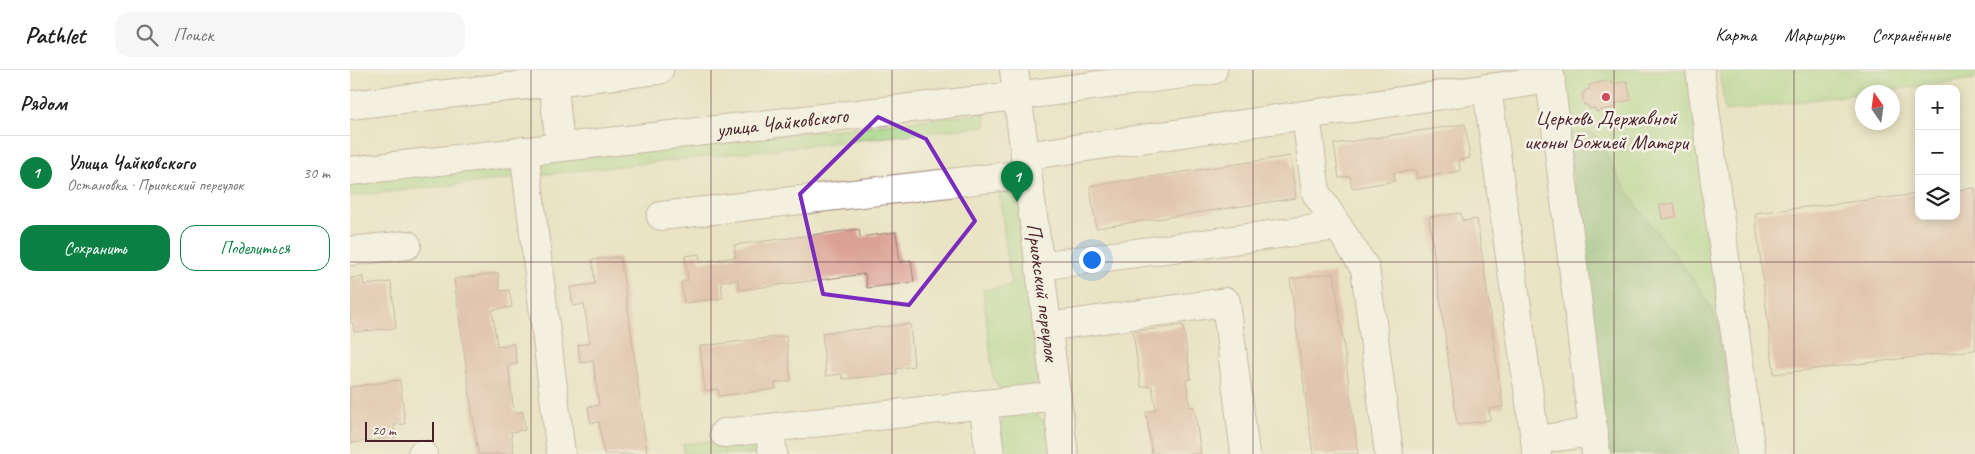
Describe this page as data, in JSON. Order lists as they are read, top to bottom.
{
  "streets": {
    "street": ["улица Чайковского", "Приокский переулок"]
  },
  "crossings": [
    ["улица Чайковского", "Приокский переулок"]
  ],
  "places": ["Церковь Державной иконы Божией Матери"],
  "scale_bar": "20 m",
  "north": "top",
  "page": {
    "header": "Pathlet",
    "search": "Поиск",
    "nav": ["Карта", "Маршрут", "Сохранённые"],
    "heading": "Рядом",
    "map_buttons": ["+", "−"],
    "list": [
      {
        "mark": "1",
        "name": "Улица Чайковского",
        "note": "Остановка · Приокский переулок",
        "value": "30 m"
      }
    ],
    "pins": "1",
    "buttons": ["Сохранить", "Поделиться"],
    "scale": "20 m"
  }
}
